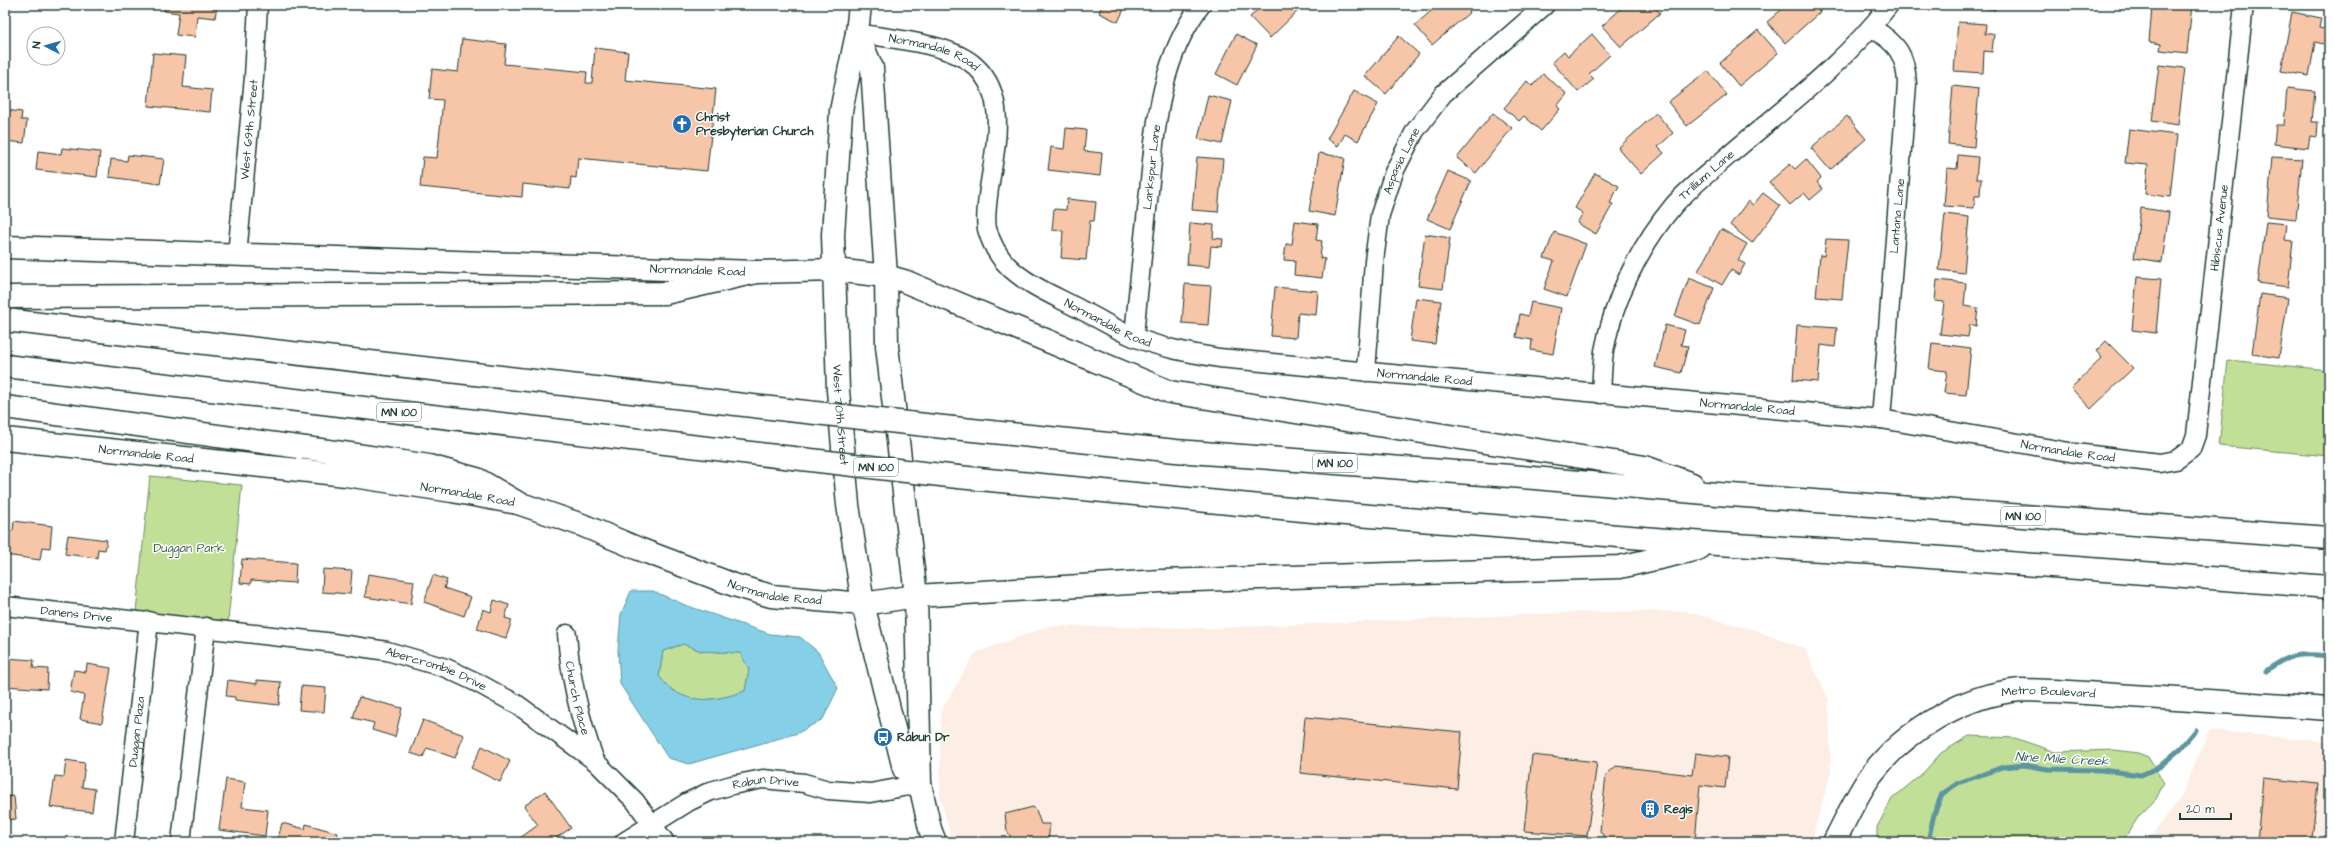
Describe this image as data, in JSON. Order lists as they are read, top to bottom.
{
  "streets": {
    "main road": [
      "Normandale Road",
      "MN 100",
      "West 70th Street",
      "Metro Boulevard"
    ],
    "street": [
      "West 69th Street",
      "Aspasia Lane",
      "Larkspur Lane",
      "Trillium Lane",
      "Lantana Lane",
      "Hibiscus Avenue",
      "Danens Drive",
      "Abercrombie Drive",
      "Church Place",
      "Duggan Plaza",
      "Rabun Drive"
    ]
  },
  "crossings": [
    ["Normandale Road", "West 69th Street"],
    ["Normandale Road", "Aspasia Lane"],
    ["Normandale Road", "Larkspur Lane"],
    ["Normandale Road", "Trillium Lane"],
    ["Normandale Road", "Lantana Lane"],
    ["Normandale Road", "Hibiscus Avenue"],
    ["Normandale Road", "MN 100"],
    ["Normandale Road", "West 70th Street"],
    ["Trillium Lane", "Lantana Lane"],
    ["West 70th Street", "Rabun Drive"],
    ["Danens Drive", "Abercrombie Drive"],
    ["Danens Drive", "Duggan Plaza"],
    ["Abercrombie Drive", "Church Place"],
    ["Abercrombie Drive", "Duggan Plaza"],
    ["Abercrombie Drive", "Rabun Drive"]
  ],
  "water": ["Nine Mile Creek"],
  "parks": ["Duggan Park"],
  "places": {
    "church": ["Christ Presbyterian Church"],
    "bus stop": ["Rabun Dr"],
    "building": ["Regis"]
  },
  "scale_bar": "20 m",
  "north": "left"
}
